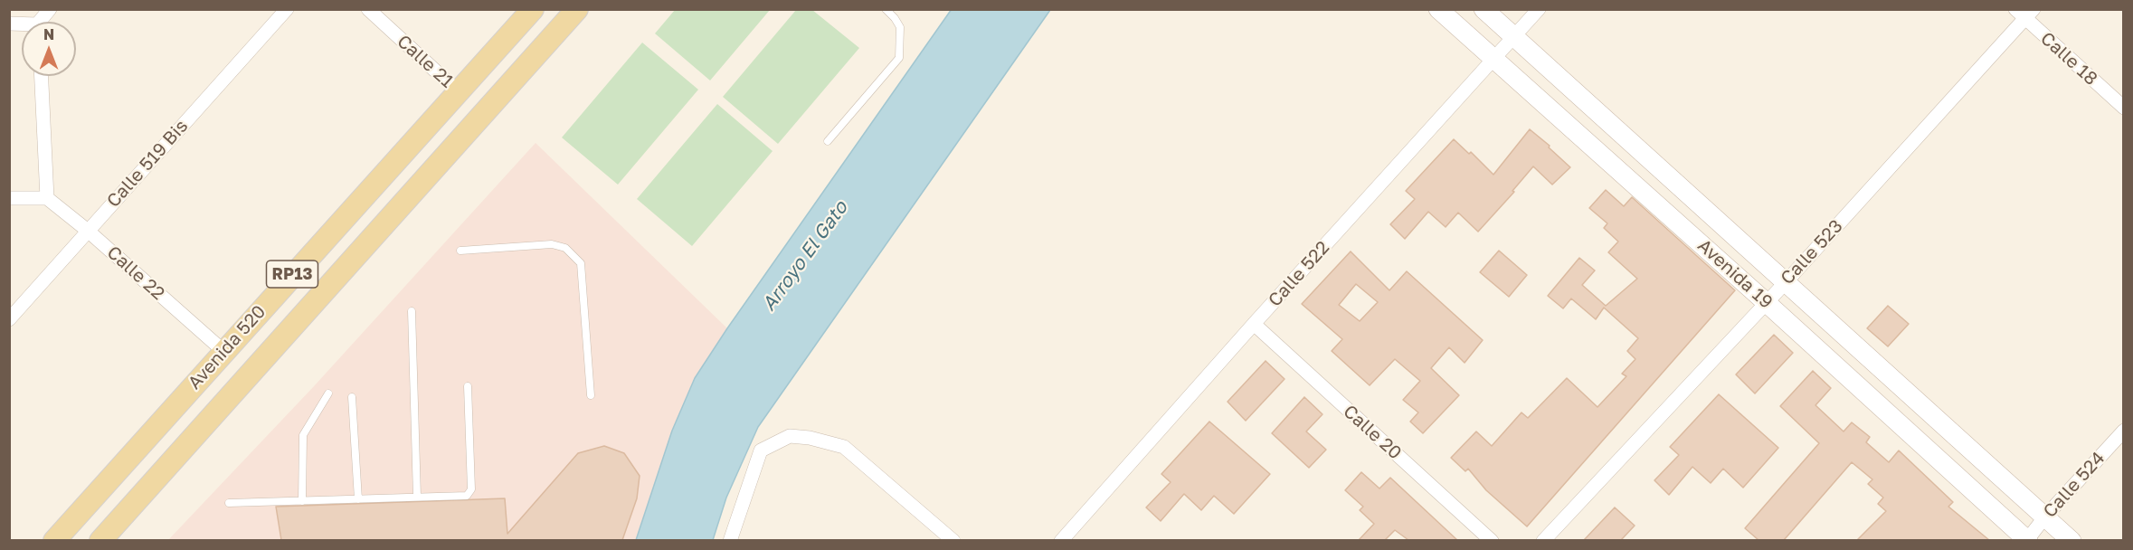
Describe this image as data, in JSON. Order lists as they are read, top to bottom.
{
  "streets": {
    "main road": ["RP13", "Avenida 19", "Avenida 520"],
    "street": [
      "Calle 18",
      "Calle 21",
      "Calle 519 Bis",
      "Calle 523",
      "Calle 22",
      "Calle 522",
      "Calle 20",
      "Calle 524"
    ]
  },
  "crossings": [
    ["Calle 18", "Calle 523"],
    ["Calle 21", "Avenida 520"],
    ["Calle 519 Bis", "Calle 22"],
    ["Calle 523", "Avenida 19"],
    ["Calle 22", "Avenida 520"],
    ["Calle 522", "Avenida 19"],
    ["Calle 522", "Calle 20"],
    ["Avenida 19", "Calle 524"]
  ],
  "water": ["Arroyo El Gato"],
  "north": "top"
}
